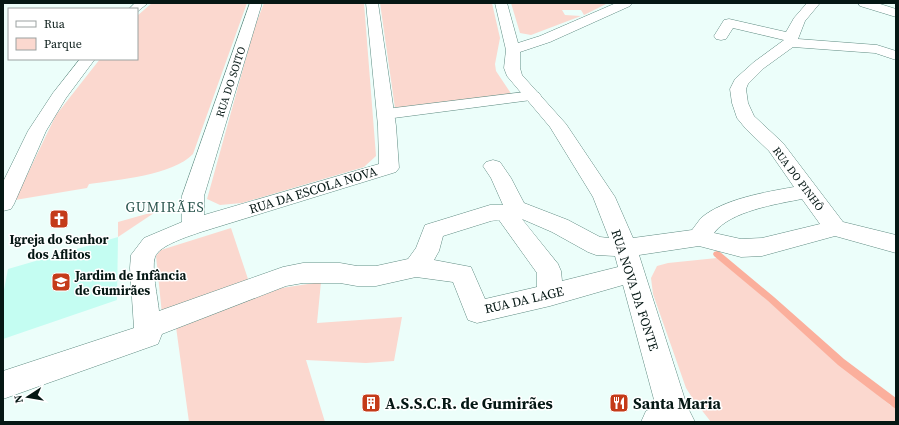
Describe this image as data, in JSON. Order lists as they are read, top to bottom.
{
  "streets": {
    "street": [
      "RUA DO SOITO",
      "RUA DO PINHÔ",
      "RUA DA ESCOLA NOVA",
      "RUA NOVA DA FONTE",
      "RUA DA LAGE"
    ]
  },
  "crossings": [
    ["RUA DO SOITO", "RUA DA ESCOLA NOVA"],
    ["RUA NOVA DA FONTE", "RUA DA LAGE"]
  ],
  "districts": ["GUMIRÃES"],
  "places": {
    "church": ["Igreja do Senhor dos Aflitos"],
    "school or university": ["Jardim de Infância de Gumirães"],
    "building": ["A.S.S.C.R. de Gumirães"],
    "restaurant": ["Santa Maria"]
  },
  "legend": ["Rua", "Parque"],
  "north": "left"
}
